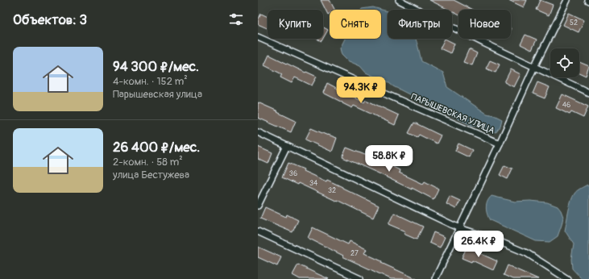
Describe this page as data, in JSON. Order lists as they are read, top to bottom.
{
  "streets": {
    "street": ["ПАРЫШЕВСКАЯ УЛИЦА"]
  },
  "house_numbers": [
    "52",
    "46",
    "36",
    "34",
    "32",
    "27"
  ],
  "page": {
    "heading": "Объектов: 3",
    "chip": [
      "Купить",
      "Снять",
      "Фильтры",
      "Новое"
    ],
    "list": [
      {
        "name": "94 300 ₽/мес.",
        "note": "4-комн. · 152 m² · Парышевская улица"
      },
      {
        "name": "26 400 ₽/мес.",
        "note": "2-комн. · 58 m² · улица Бестужева"
      }
    ],
    "price": ["94.3K ₽", "58.8K ₽", "26.4K ₽"]
  }
}
